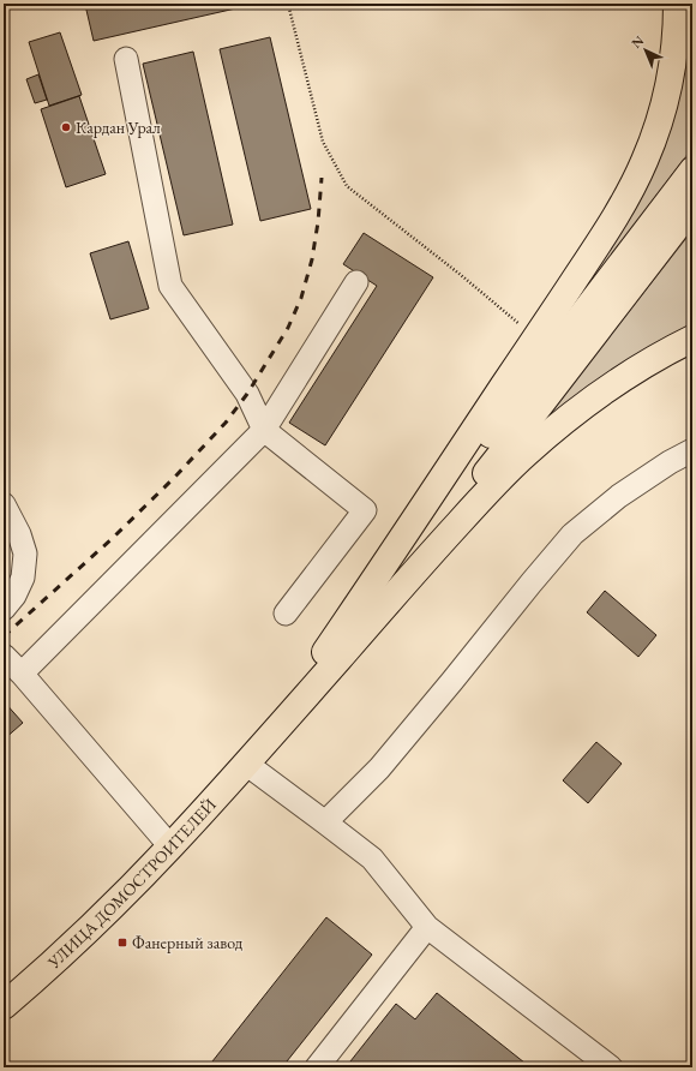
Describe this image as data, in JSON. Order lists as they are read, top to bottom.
{
  "streets": {
    "main road": ["УЛИЦА ДОМОСТРОИТЕЛЕЙ"]
  },
  "places": {
    "other": ["Кардан Урал"],
    "transit": ["Фанерный завод"]
  },
  "north": "top left"
}
